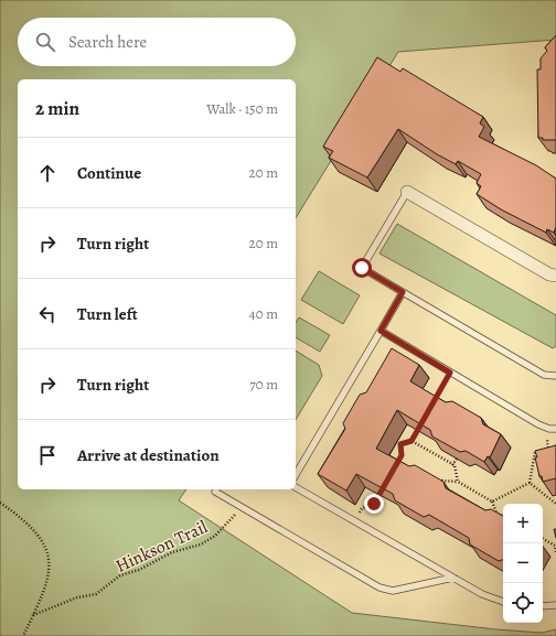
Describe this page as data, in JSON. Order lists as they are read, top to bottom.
{
  "streets": {
    "path": ["Hinkson Trail"]
  },
  "page": {
    "search": "Search here",
    "heading": ["2 min", "Walk · 150 m"],
    "list": [
      ["Continue", "20 m"],
      ["Turn right", "20 m"],
      ["Turn left", "40 m"],
      ["Turn right", "70 m"],
      "Arrive at destination"
    ],
    "map_buttons": ["+", "−"]
  }
}
